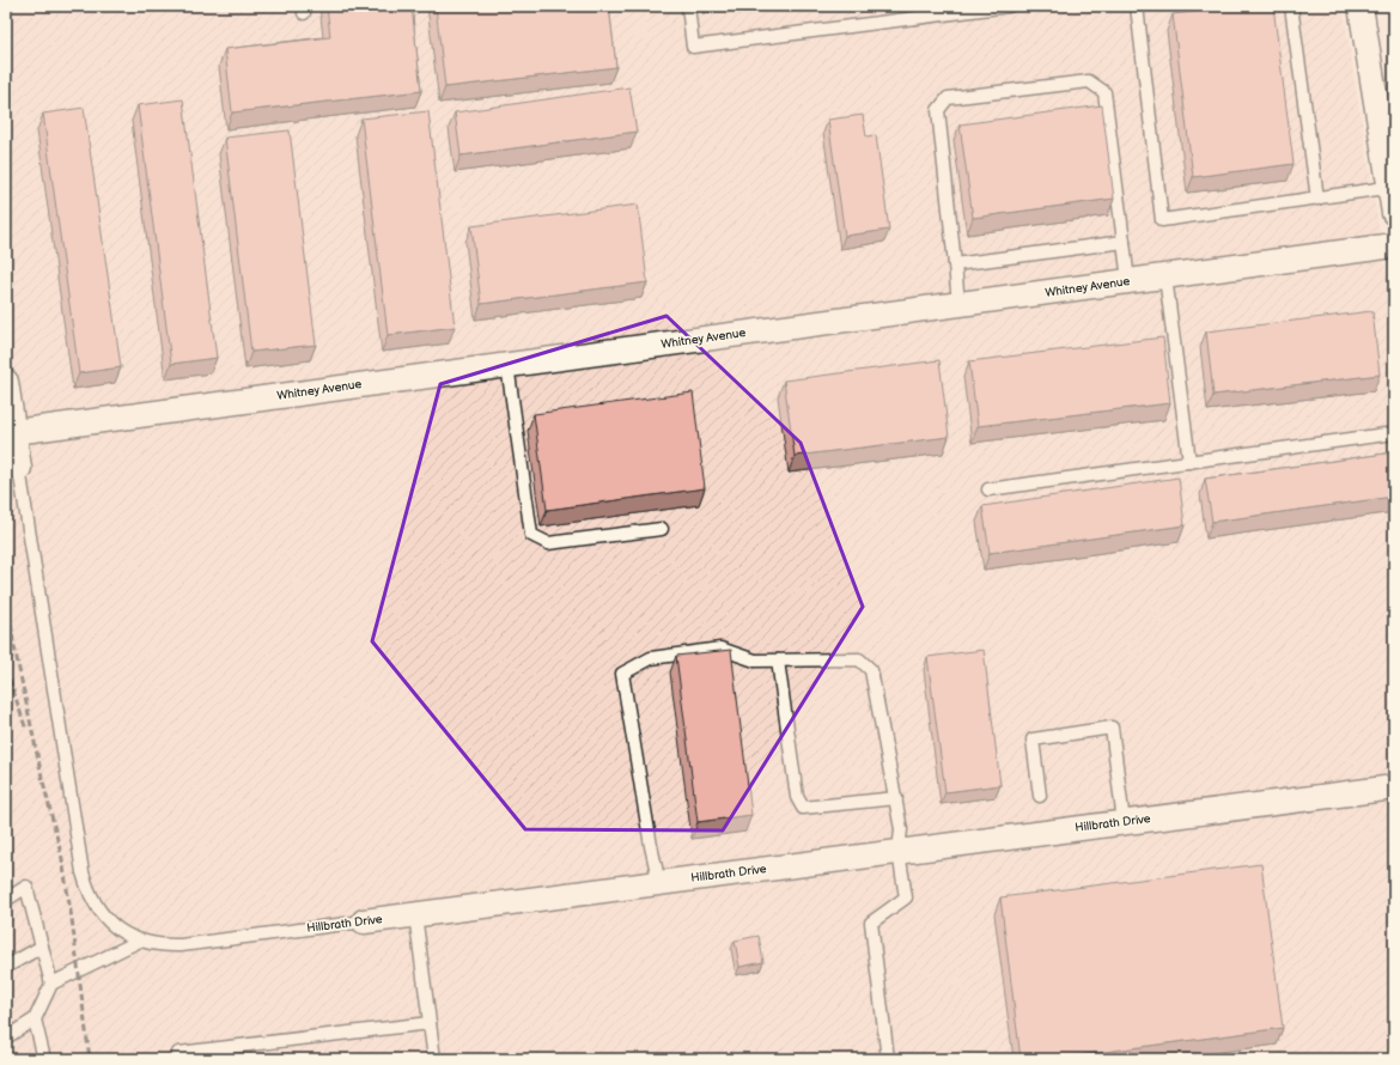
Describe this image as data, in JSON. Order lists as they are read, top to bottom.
{
  "streets": {
    "street": ["Whitney Avenue", "Hillbrath Drive"]
  }
}
